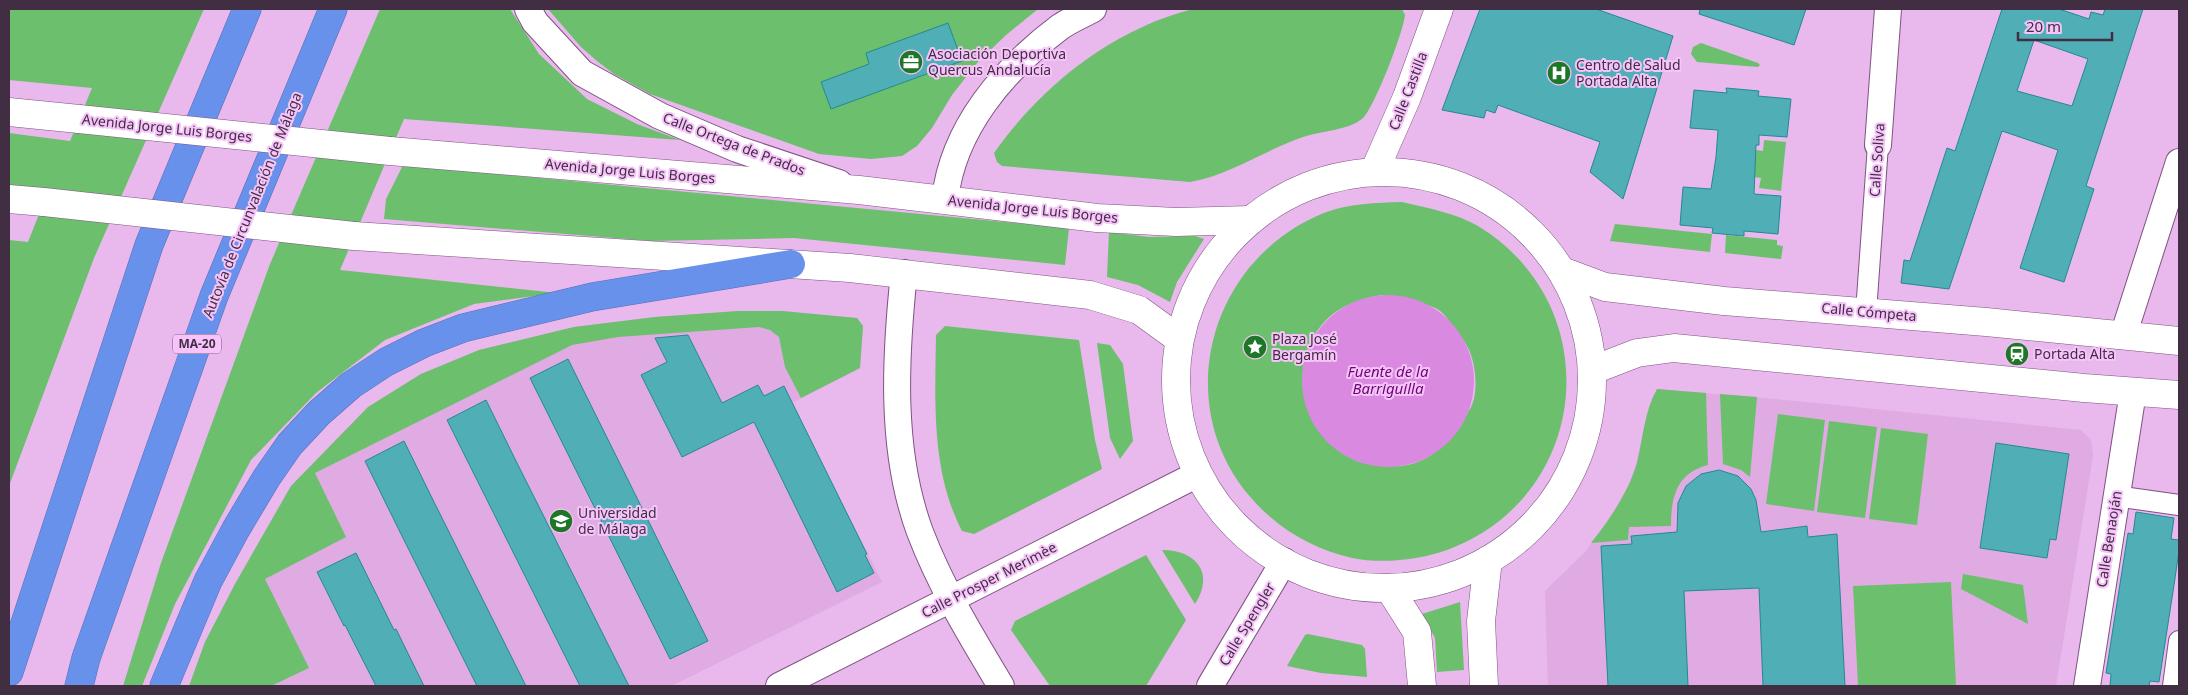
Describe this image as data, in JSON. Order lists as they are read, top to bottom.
{
  "streets": {
    "highway": ["Autovía de Circunvalación de Málaga", "MA-20"],
    "main road": ["Calle Castilla", "Avenida Jorge Luis Borges", "Calle Cómpeta"],
    "street": [
      "Calle Ortega de Prados",
      "Calle Soliva",
      "Calle Benaoján",
      "Calle Prosper Merimèe",
      "Calle Spengler"
    ]
  },
  "crossings": [
    ["Avenida Jorge Luis Borges", "Calle Ortega de Prados"],
    ["Calle Soliva", "Calle Cómpeta"]
  ],
  "water": ["Fuente de la Barriguilla"],
  "places": {
    "office": ["Asociación Deportiva Quercus Andalucía"],
    "hospital": ["Centro de Salud Portada Alta"],
    "place": ["Plaza José Bergamín"],
    "station": ["Portada Alta"],
    "school or university": ["Universidad de Málaga"]
  },
  "scale_bar": "20 m"
}
